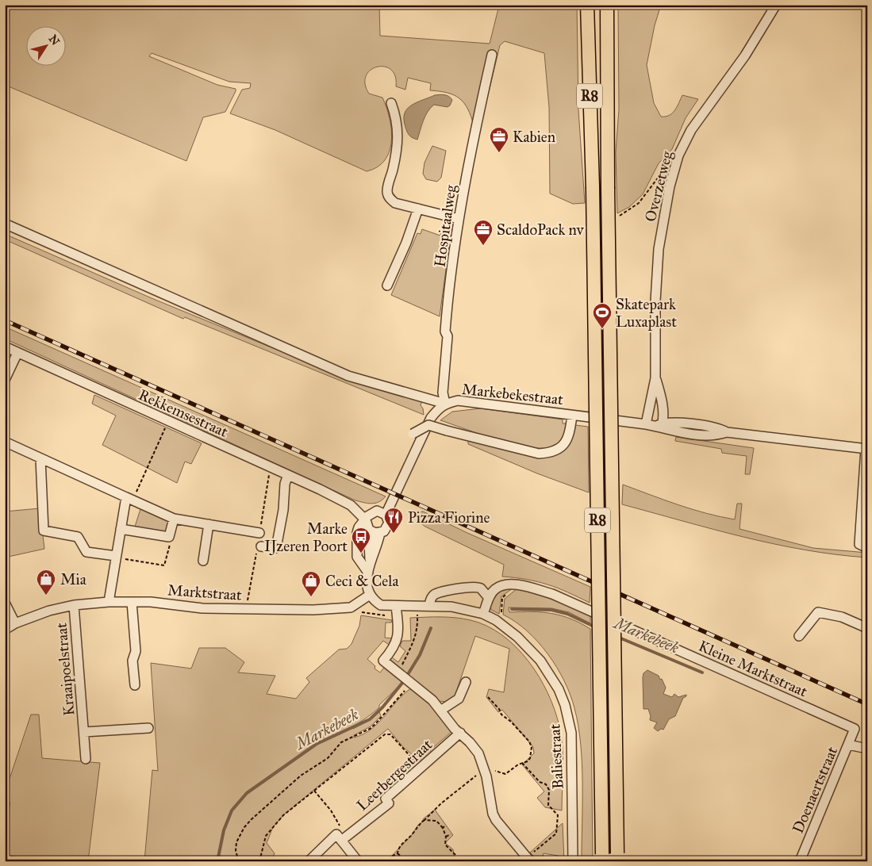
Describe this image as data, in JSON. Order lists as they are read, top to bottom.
{
  "streets": {
    "highway": ["R8"],
    "street": [
      "Overzetweg",
      "Hospitaalweg",
      "Markebekestraat",
      "Rekkemsestraat",
      "Marktstraat",
      "Kleine Marktstraat",
      "Kraaipoelstraat",
      "Baliestraat",
      "Leerbergestraat",
      "Doenaertstraat"
    ]
  },
  "crossings": [
    ["Overzetweg", "Markebekestraat"],
    ["Hospitaalweg", "Markebekestraat"],
    ["Markebekestraat", "Rekkemsestraat"],
    ["Marktstraat", "Kraaipoelstraat"],
    ["Marktstraat", "Baliestraat"],
    ["Kleine Marktstraat", "Doenaertstraat"]
  ],
  "water": ["Markebeek"],
  "places": {
    "office": ["Kabien", "ScaldoPack nv"],
    "sports": ["Skatepark Luxaplast"],
    "restaurant": ["Pizza Fiorine"],
    "bus stop": ["Marke IJzeren Poort"],
    "shop": ["Mia", "Ceci & Cela"]
  },
  "north": "top right"
}
